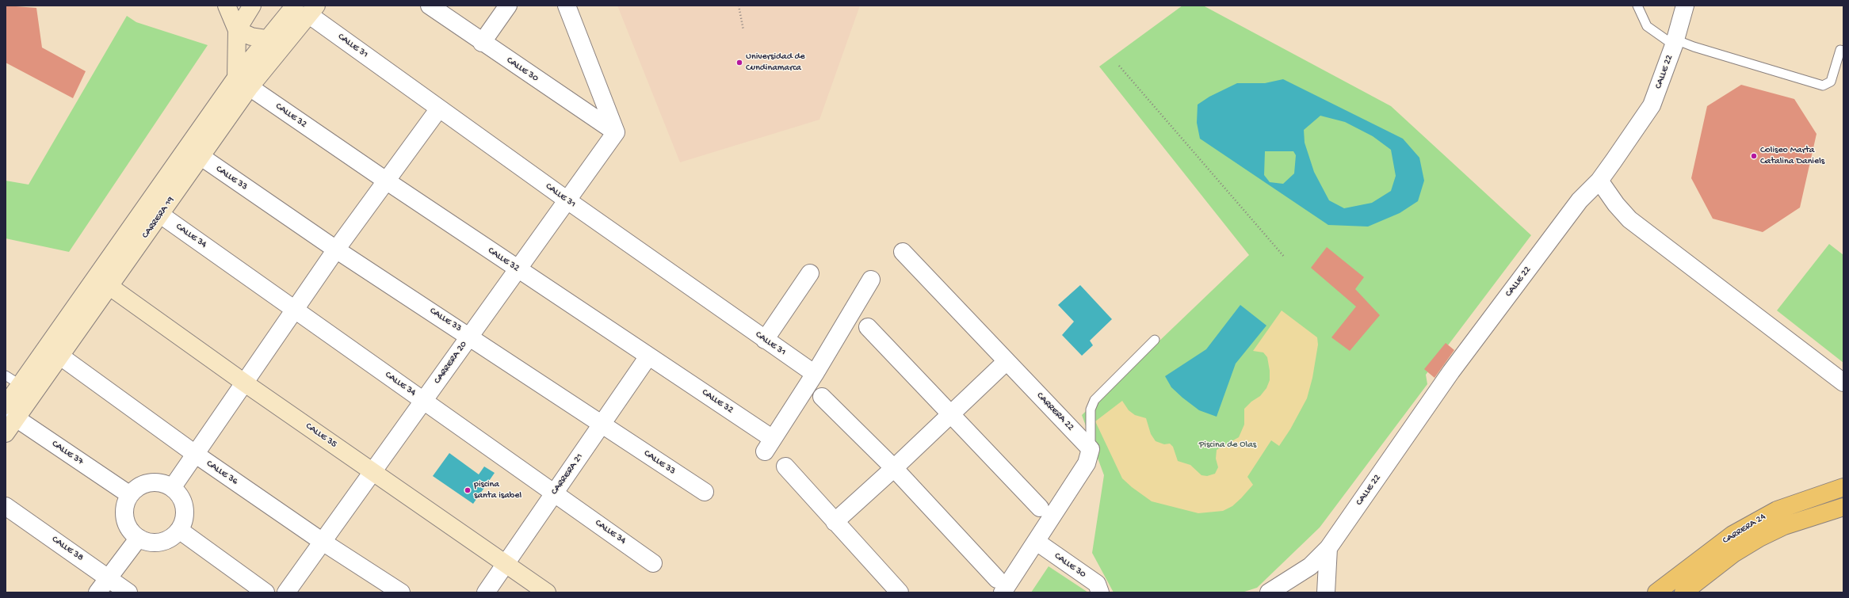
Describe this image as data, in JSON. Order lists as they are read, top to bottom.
{
  "streets": {
    "main road": ["CARRERA 24"],
    "street": [
      "CALLE 31",
      "CALLE 30",
      "CALLE 22",
      "CALLE 32",
      "CALLE 33",
      "CARRERA 19",
      "CALLE 34",
      "CARRERA 20",
      "CARRERA 22",
      "CALLE 35",
      "CALLE 37",
      "CALLE 36",
      "CARRERA 21",
      "CALLE 38"
    ]
  },
  "crossings": [
    ["CALLE 31", "CALLE 32"],
    ["CALLE 31", "CARRERA 19"],
    ["CALLE 31", "CARRERA 20"],
    ["CALLE 30", "CARRERA 20"],
    ["CALLE 32", "CARRERA 19"],
    ["CALLE 32", "CARRERA 20"],
    ["CALLE 32", "CARRERA 21"],
    ["CALLE 33", "CARRERA 19"],
    ["CALLE 33", "CARRERA 20"],
    ["CALLE 33", "CARRERA 21"],
    ["CARRERA 19", "CALLE 34"],
    ["CARRERA 19", "CALLE 35"],
    ["CARRERA 19", "CALLE 37"],
    ["CARRERA 19", "CALLE 36"],
    ["CALLE 34", "CARRERA 20"],
    ["CALLE 34", "CARRERA 21"],
    ["CARRERA 20", "CALLE 35"],
    ["CARRERA 20", "CALLE 36"],
    ["CALLE 35", "CARRERA 21"]
  ],
  "parks": ["Piscina de Olas"],
  "places": ["Universidad de Cundinamarca", "Coliseo Marta Catalina Daniels", "piscina santa isabel"]
}
